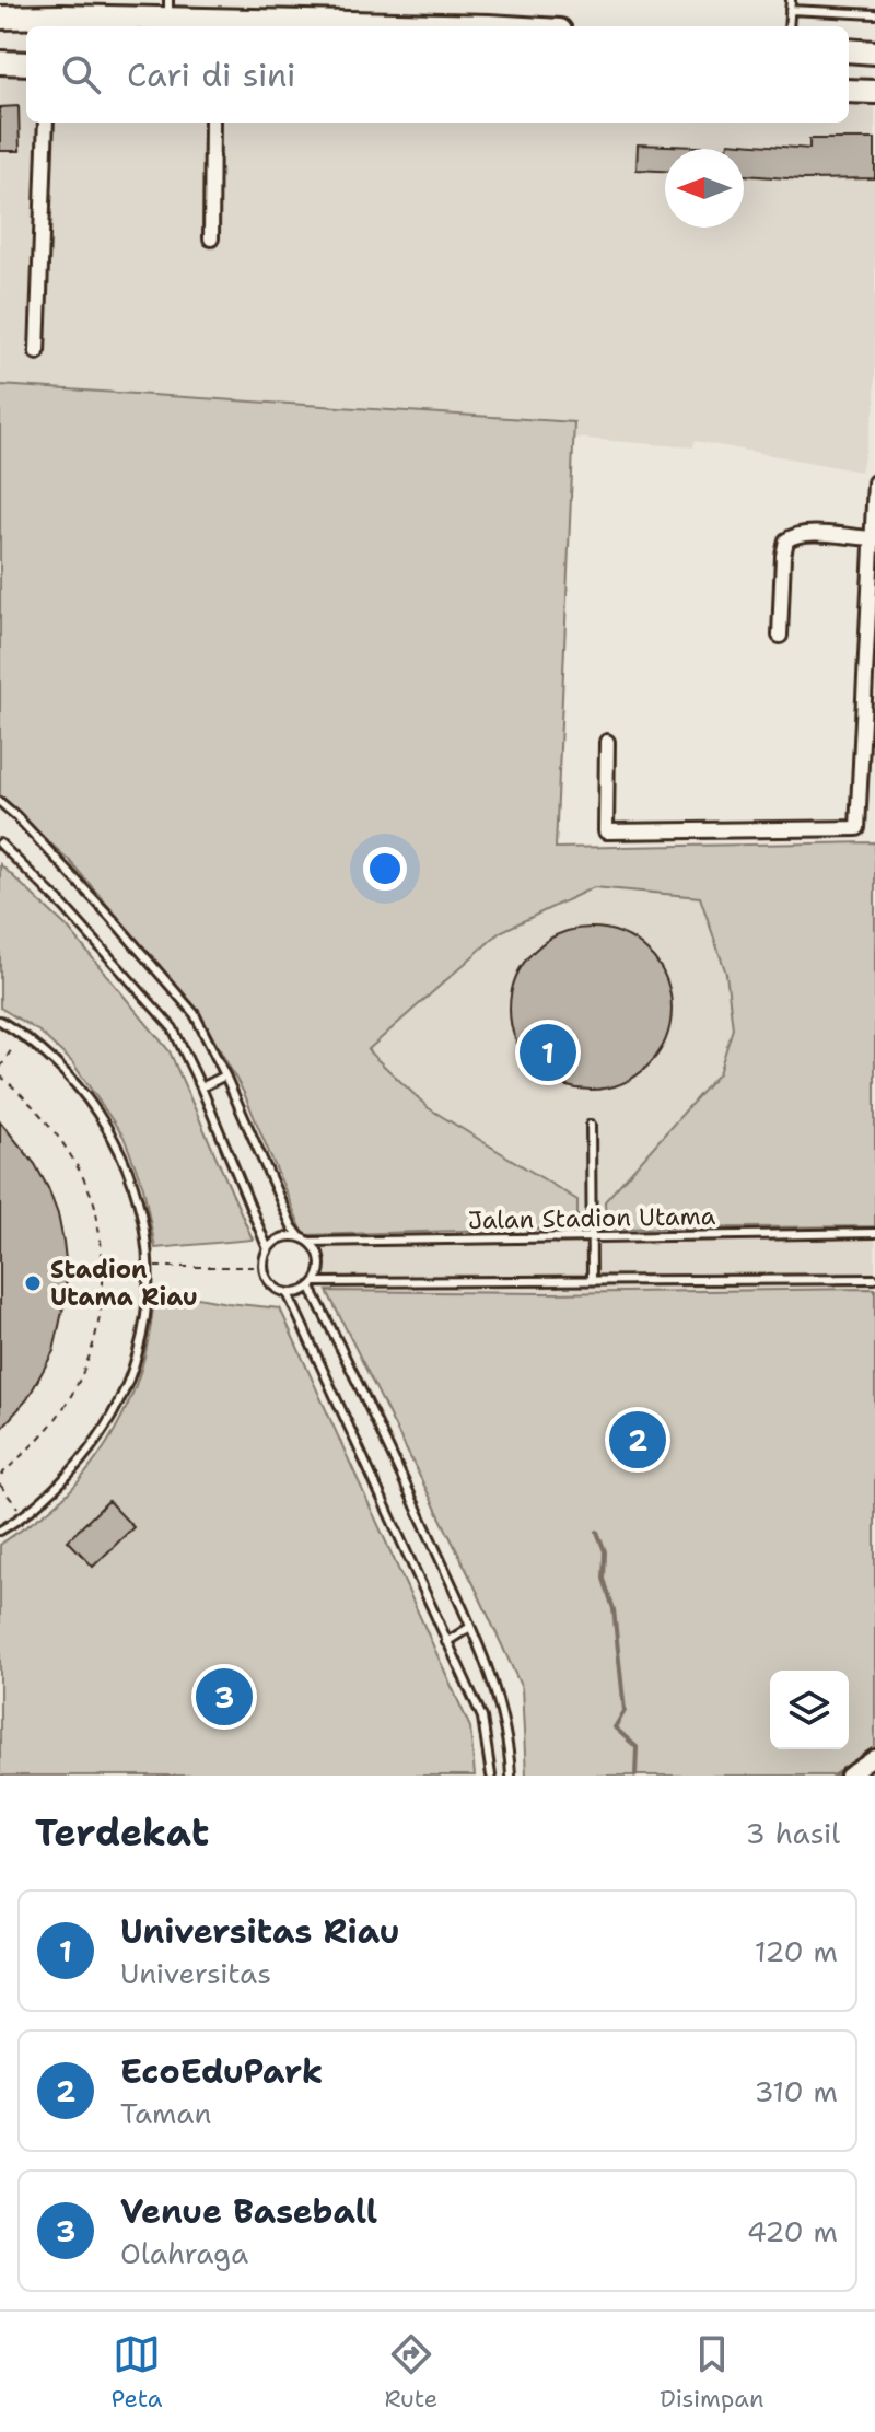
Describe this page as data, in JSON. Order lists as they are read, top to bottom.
{
  "streets": {
    "lane": ["Jalan Stadion Utama"]
  },
  "places": ["Stadion Utama Riau"],
  "north": "left",
  "page": {
    "search": "Cari di sini",
    "pins": ["1", "2", "3"],
    "heading": ["Terdekat", "3 hasil"],
    "list": [
      {
        "mark": "1",
        "name": "Universitas Riau",
        "note": "Universitas",
        "value": "120 m"
      },
      {
        "mark": "2",
        "name": "EcoEduPark",
        "note": "Taman",
        "value": "310 m"
      },
      {
        "mark": "3",
        "name": "Venue Baseball",
        "note": "Olahraga",
        "value": "420 m"
      }
    ],
    "nav": ["Peta", "Rute", "Disimpan"]
  }
}
